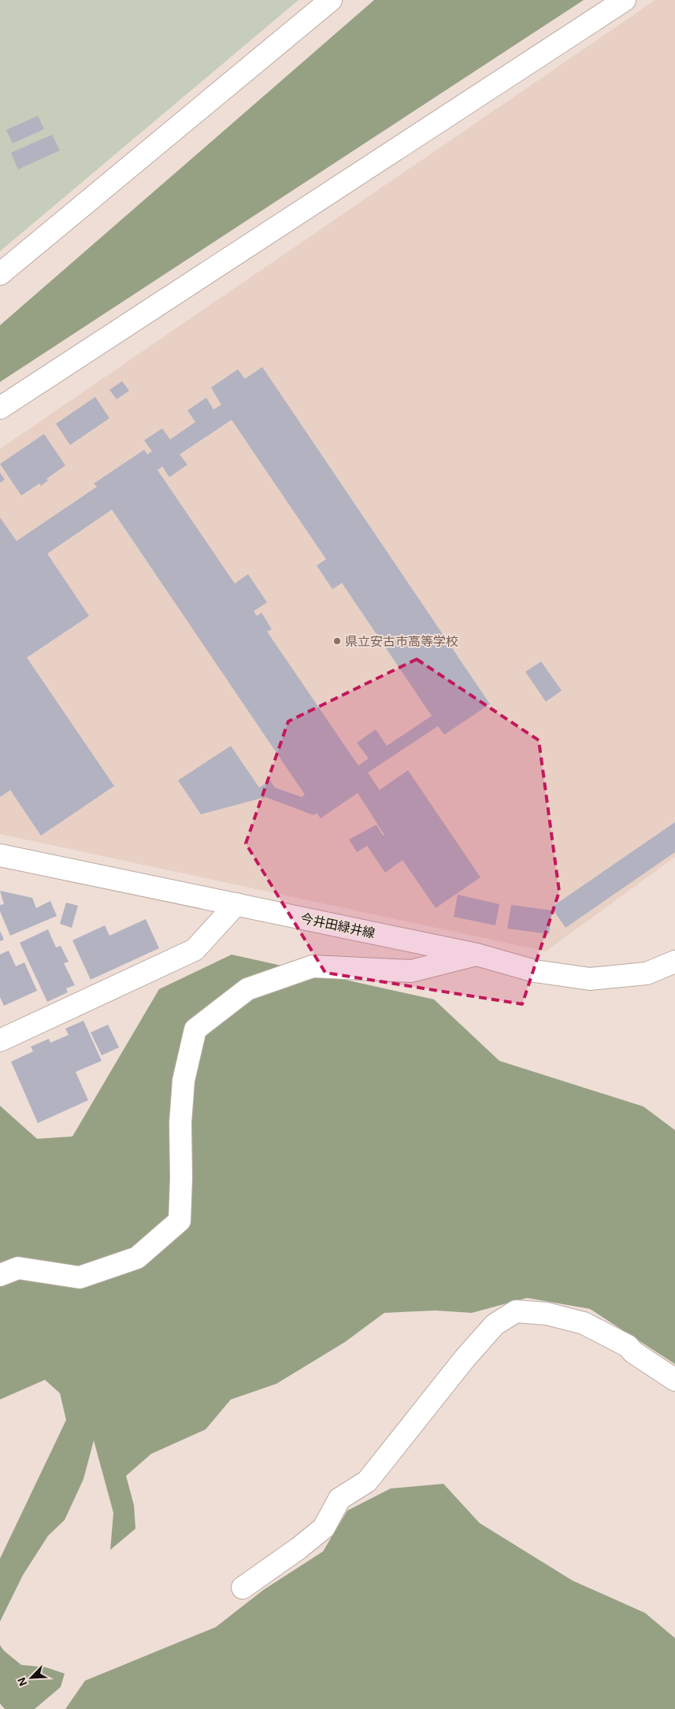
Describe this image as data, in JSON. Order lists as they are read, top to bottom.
{
  "streets": {
    "street": ["今井田緑井線"]
  },
  "places": ["県立安古市高等学校"],
  "north": "bottom left"
}
